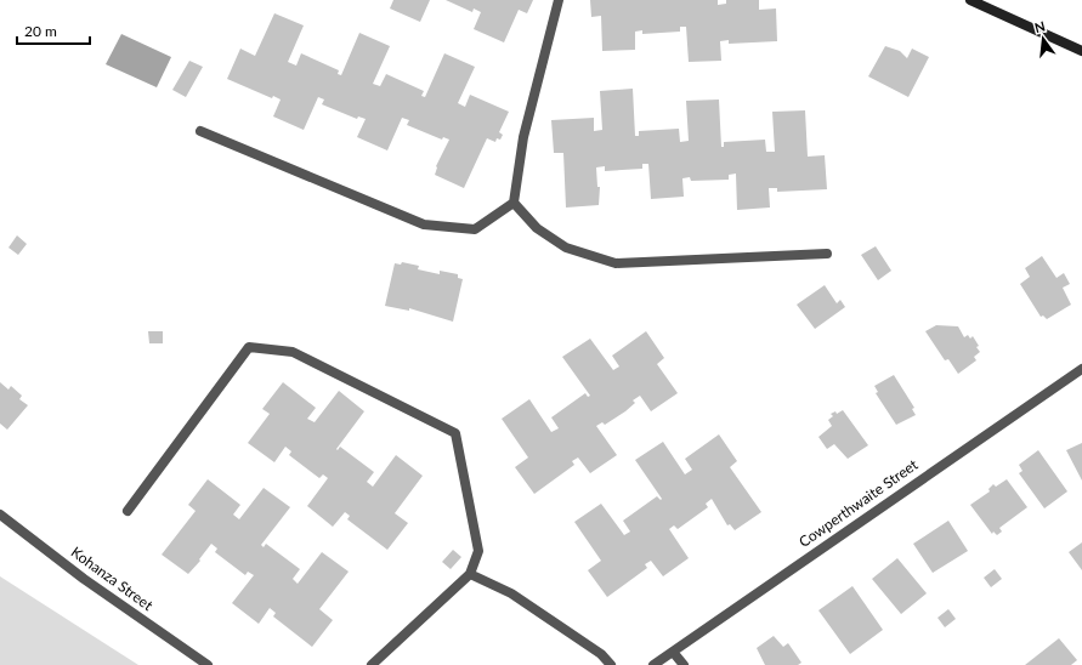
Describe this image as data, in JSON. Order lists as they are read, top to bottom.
{
  "streets": {
    "street": ["Cowperthwaite Street", "Kohanza Street"]
  },
  "scale_bar": "20 m",
  "north": "top"
}
